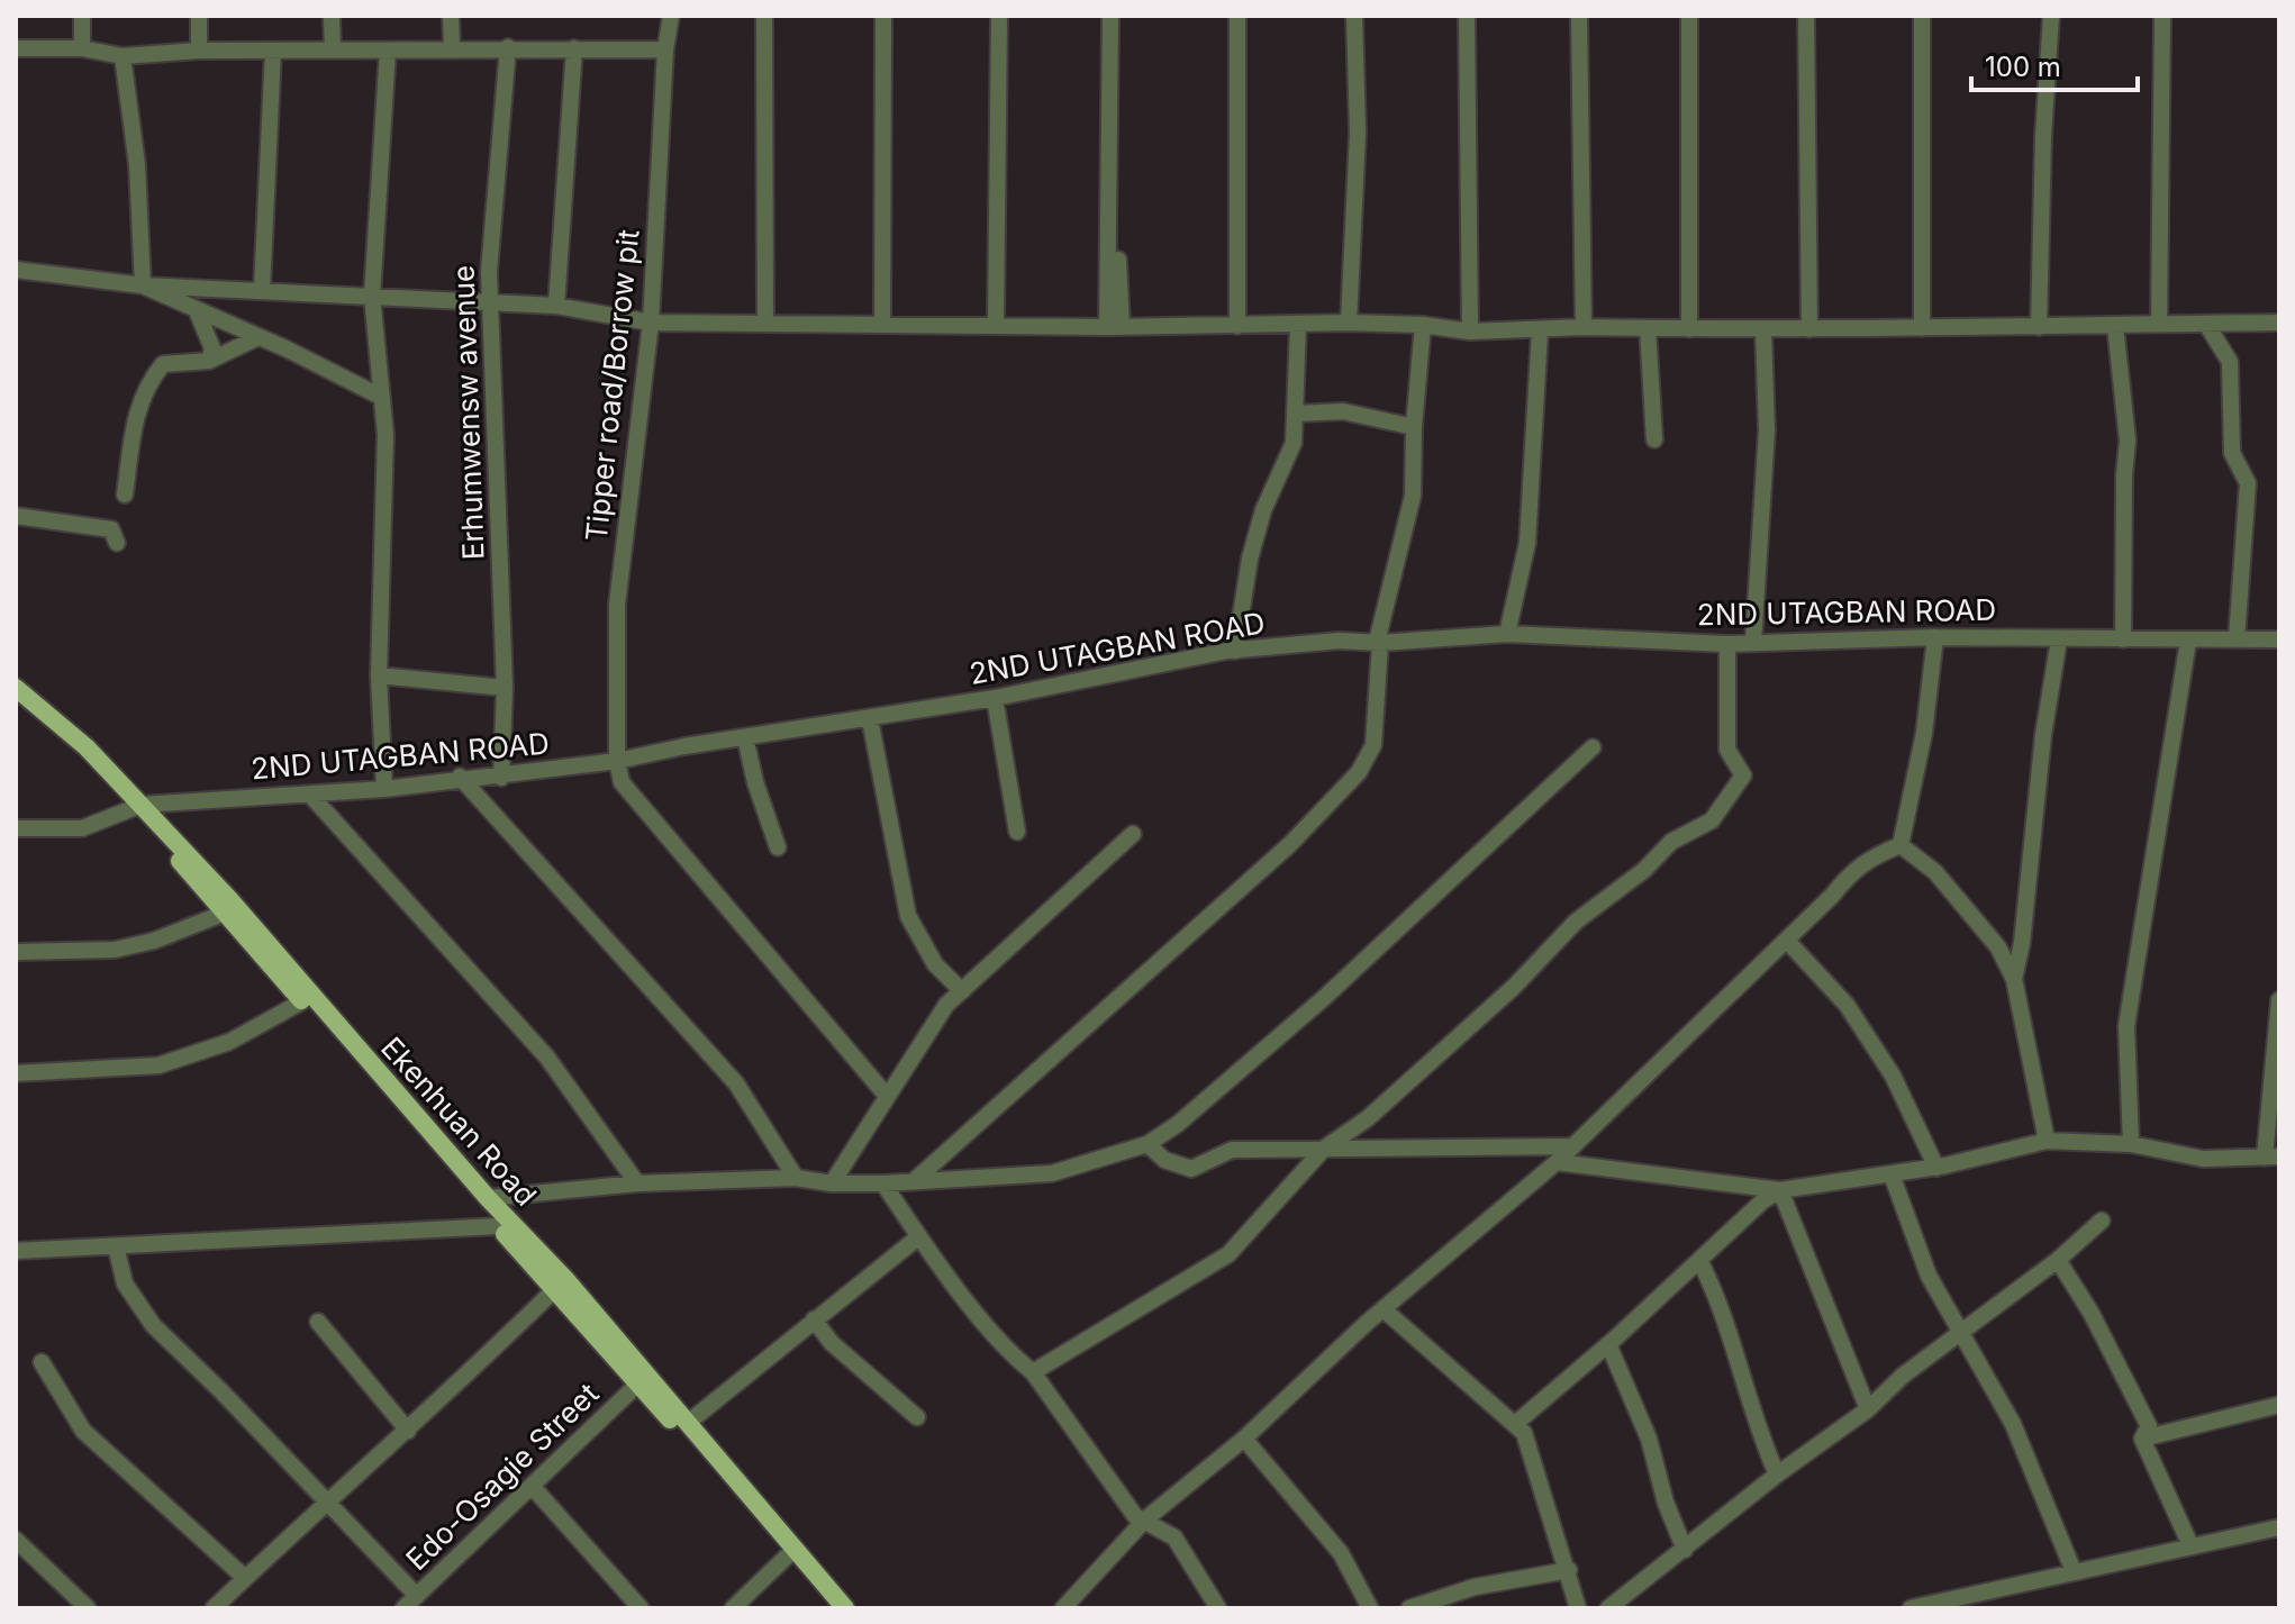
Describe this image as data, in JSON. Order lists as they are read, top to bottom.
{
  "streets": {
    "main road": ["Ekenhuan Road"],
    "street": [
      "Tipper road/Borrow pit",
      "Erhumwensw avenue",
      "2ND UTAGBAN ROAD",
      "Edo-Osagie Street"
    ]
  },
  "crossings": [
    ["Tipper road/Borrow pit", "2ND UTAGBAN ROAD"],
    ["Erhumwensw avenue", "2ND UTAGBAN ROAD"],
    ["2ND UTAGBAN ROAD", "Ekenhuan Road"],
    ["Ekenhuan Road", "Edo-Osagie Street"]
  ],
  "scale_bar": "100 m"
}
